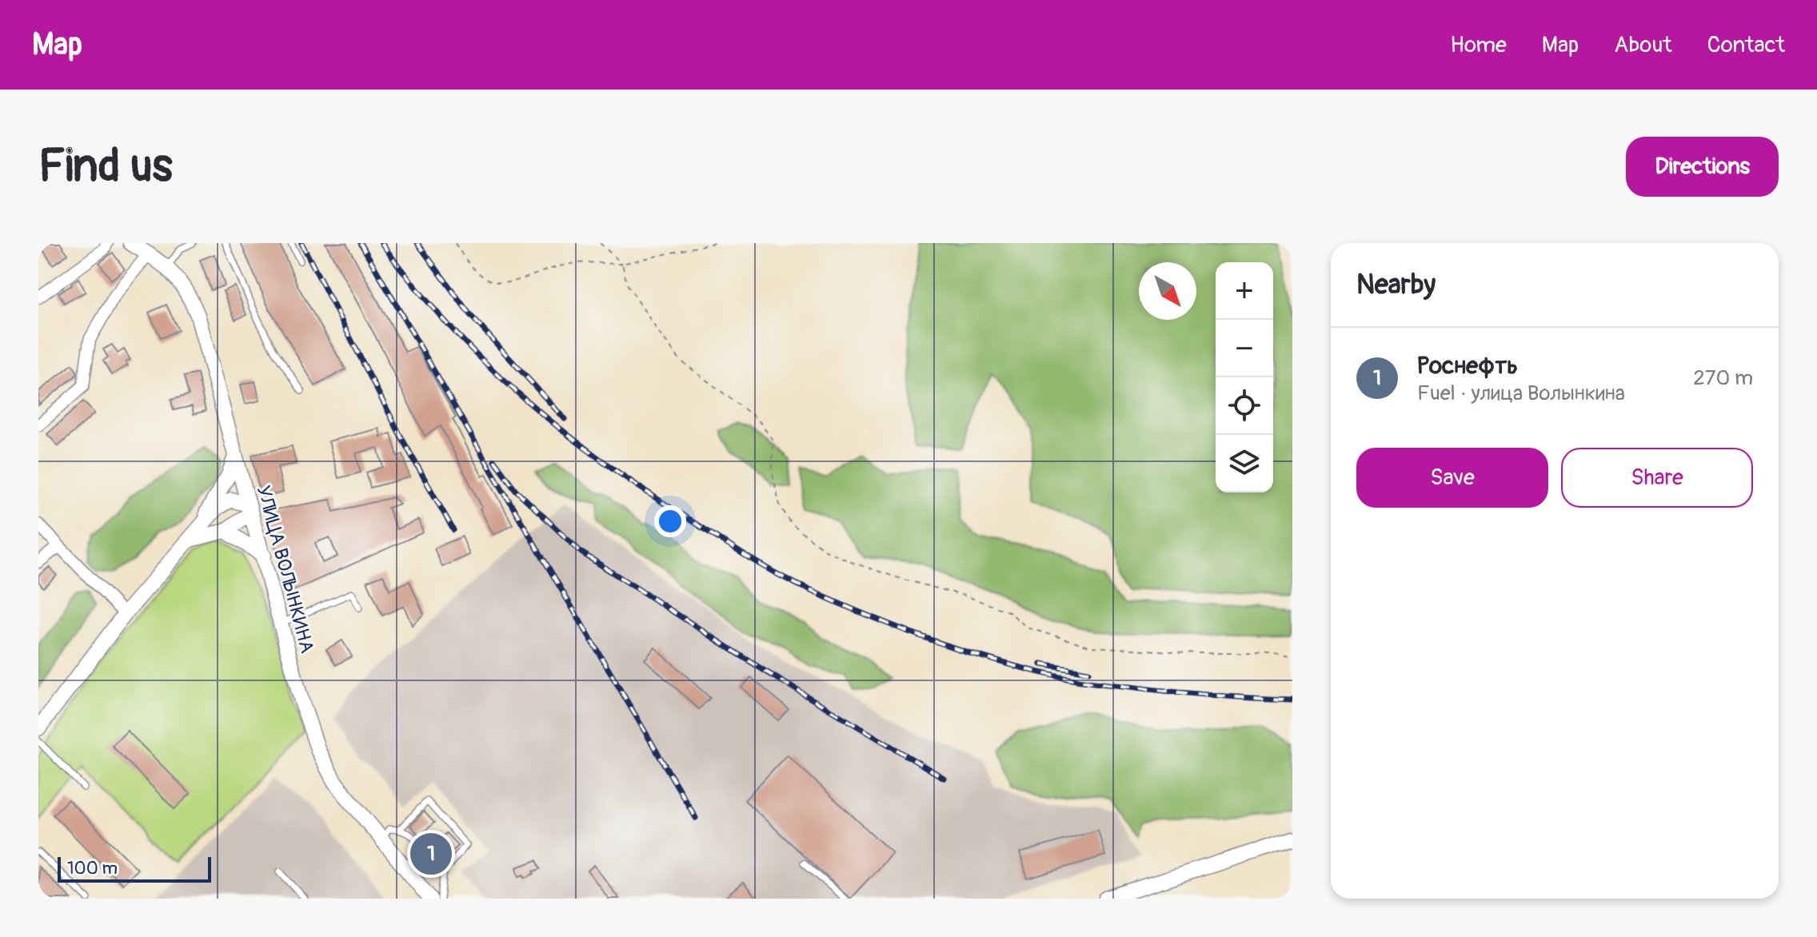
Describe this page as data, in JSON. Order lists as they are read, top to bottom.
{
  "streets": {
    "street": ["УЛИЦА ВОЛЫНКИНА"]
  },
  "scale_bar": "100 m",
  "north": "bottom right",
  "page": {
    "header": "Map",
    "nav": [
      "Home",
      "Map",
      "About",
      "Contact"
    ],
    "buttons": [
      "Directions",
      ["Save", "Share"]
    ],
    "title": "Find us",
    "heading": "Nearby",
    "map_buttons": ["+", "−"],
    "list": [
      {
        "mark": "1",
        "name": "Роснефть",
        "note": "Fuel · улица Волынкина",
        "value": "270 m"
      }
    ],
    "pins": "1",
    "scale": "100 m"
  }
}
